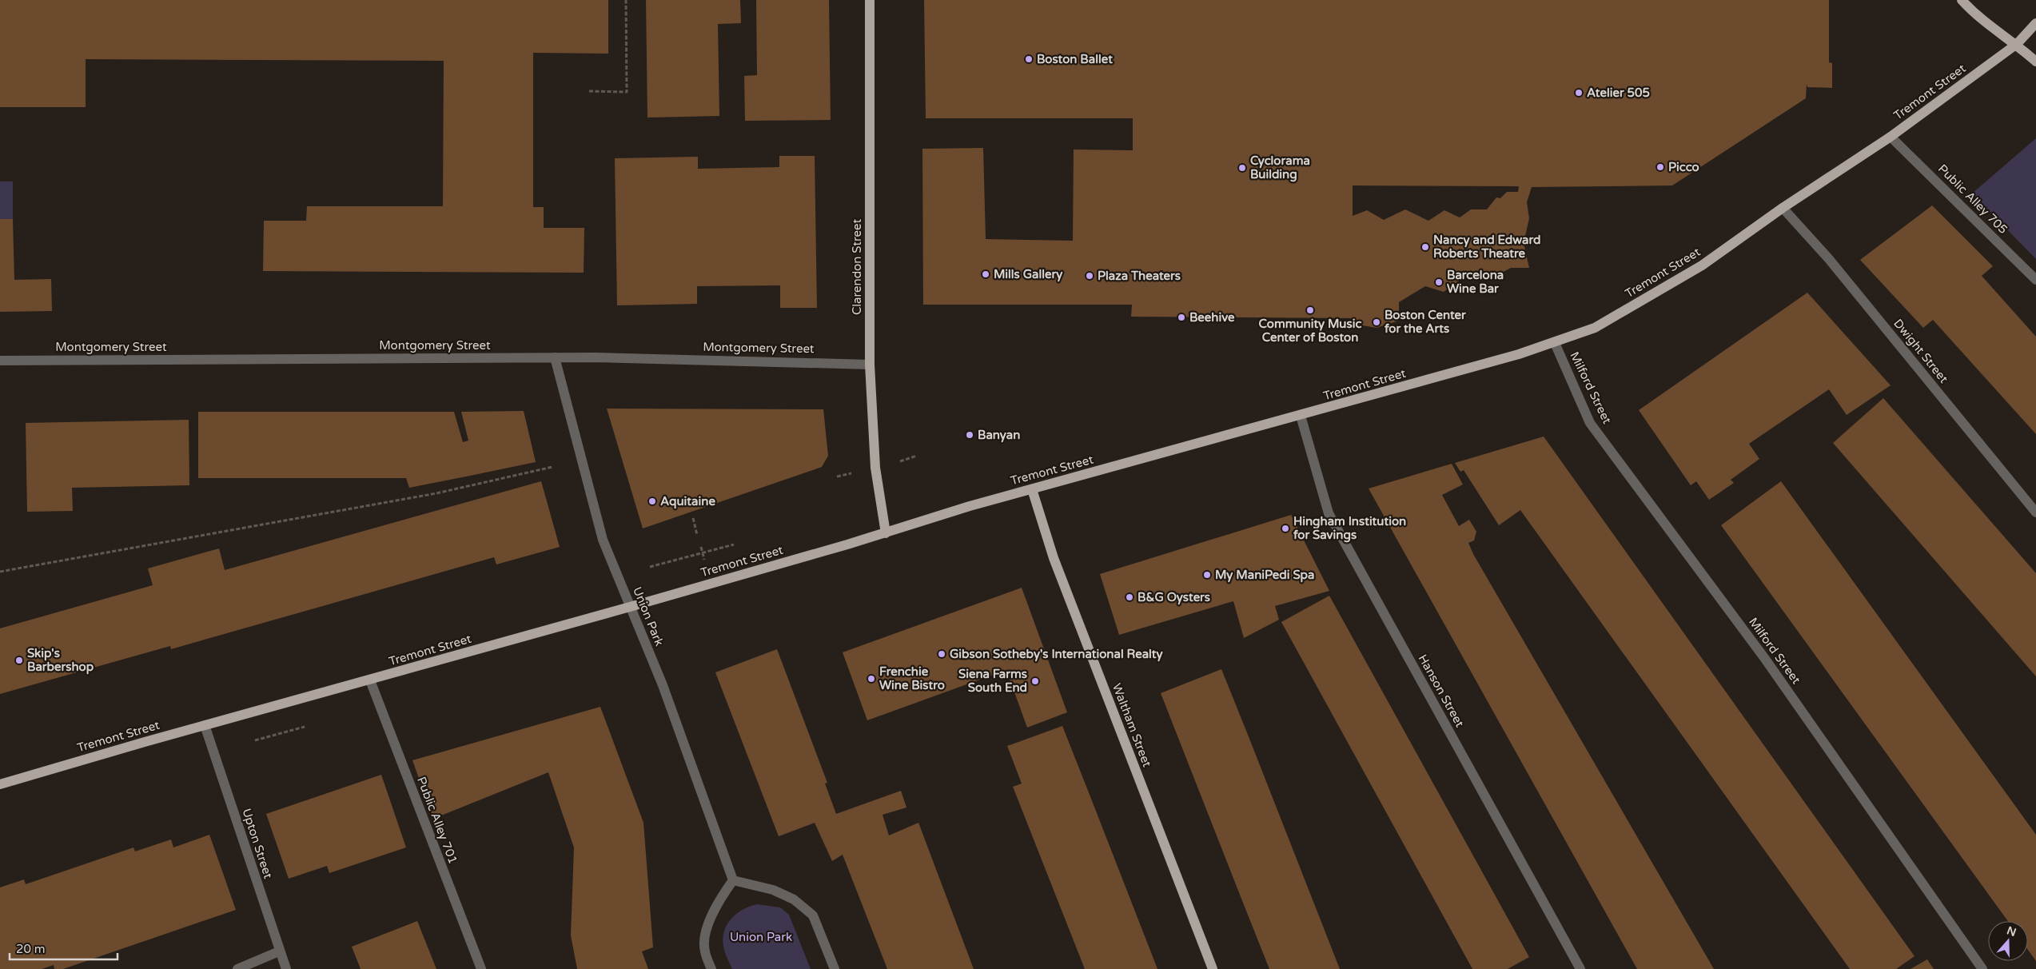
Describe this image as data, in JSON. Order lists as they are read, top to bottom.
{
  "streets": {
    "main road": ["Tremont Street", "Clarendon Street", "Waltham Street"],
    "street": [
      "Public Alley 705",
      "Montgomery Street",
      "Dwight Street",
      "Milford Street",
      "Union Park",
      "Hanson Street",
      "Public Alley 701",
      "Upton Street"
    ]
  },
  "crossings": [
    ["Tremont Street", "Public Alley 705"],
    ["Tremont Street", "Clarendon Street"],
    ["Tremont Street", "Dwight Street"],
    ["Tremont Street", "Milford Street"],
    ["Tremont Street", "Union Park"],
    ["Tremont Street", "Hanson Street"],
    ["Tremont Street", "Waltham Street"],
    ["Tremont Street", "Public Alley 701"],
    ["Tremont Street", "Upton Street"],
    ["Clarendon Street", "Montgomery Street"],
    ["Montgomery Street", "Union Park"]
  ],
  "parks": ["Union Park"],
  "places": [
    "Boston Ballet",
    "Atelier 505",
    "Picco",
    "Cyclorama Building",
    "Nancy and Edward Roberts Theatre",
    "Mills Gallery",
    "Plaza Theaters",
    "Barcelona Wine Bar",
    "Community Music Center of Boston",
    "Beehive",
    "Boston Center for the Arts",
    "Banyan",
    "Aquitaine",
    "Hingham Institution for Savings",
    "My ManiPedi Spa",
    "B&G Oysters",
    "Gibson Sotheby's International Realty",
    "Skip's Barbershop",
    "Frenchie Wine Bistro",
    "Siena Farms South End"
  ],
  "scale_bar": "20 m",
  "north": "top"
}
